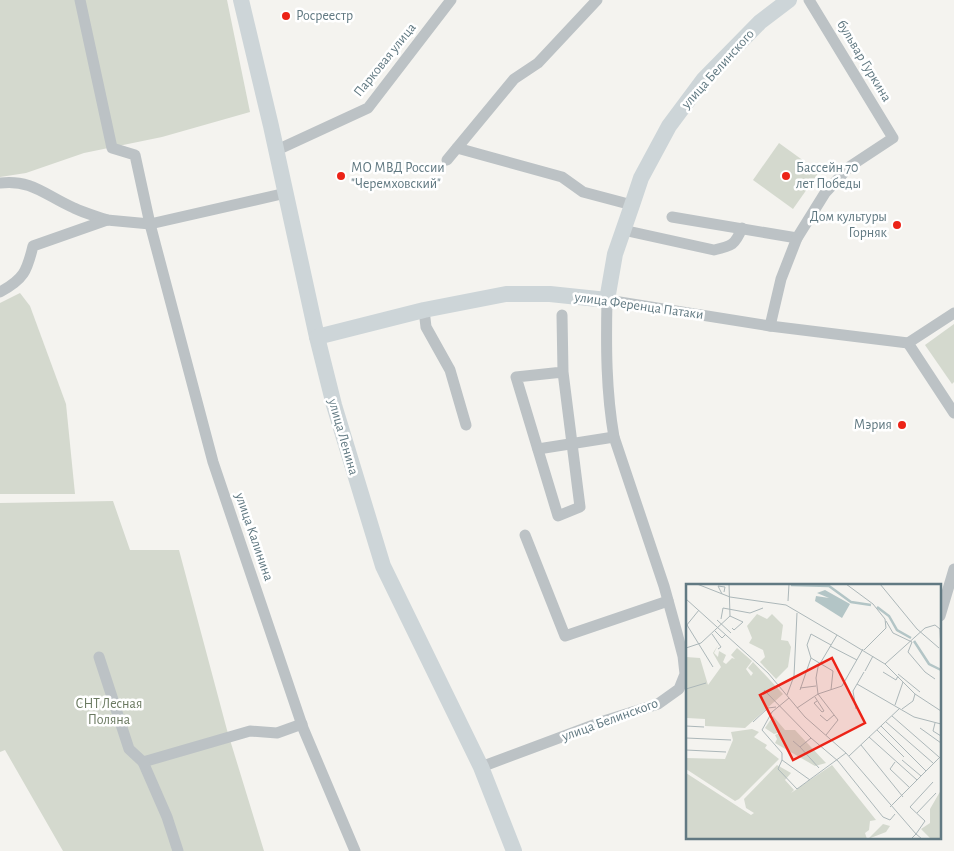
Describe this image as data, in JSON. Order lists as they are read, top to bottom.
{
  "streets": {
    "main road": ["улица Белинского", "улица Ференца Патаки", "улица Ленина"],
    "street": ["Парковая улица", "бульвар Гуркина", "улица Калинина"]
  },
  "crossings": [
    ["Парковая улица", "улица Ленина"],
    ["улица Белинского", "улица Ференца Патаки"],
    ["улица Белинского", "улица Ленина"],
    ["улица Ференца Патаки", "улица Ленина"]
  ],
  "parks": ["СНТ Лесная Поляна"],
  "places": [
    "Росреестр",
    "МО МВД России \"Черемховский\"",
    "Бассейн 70 лет Победы",
    "Дом культуры Горняк",
    "Мэрия"
  ]
}
